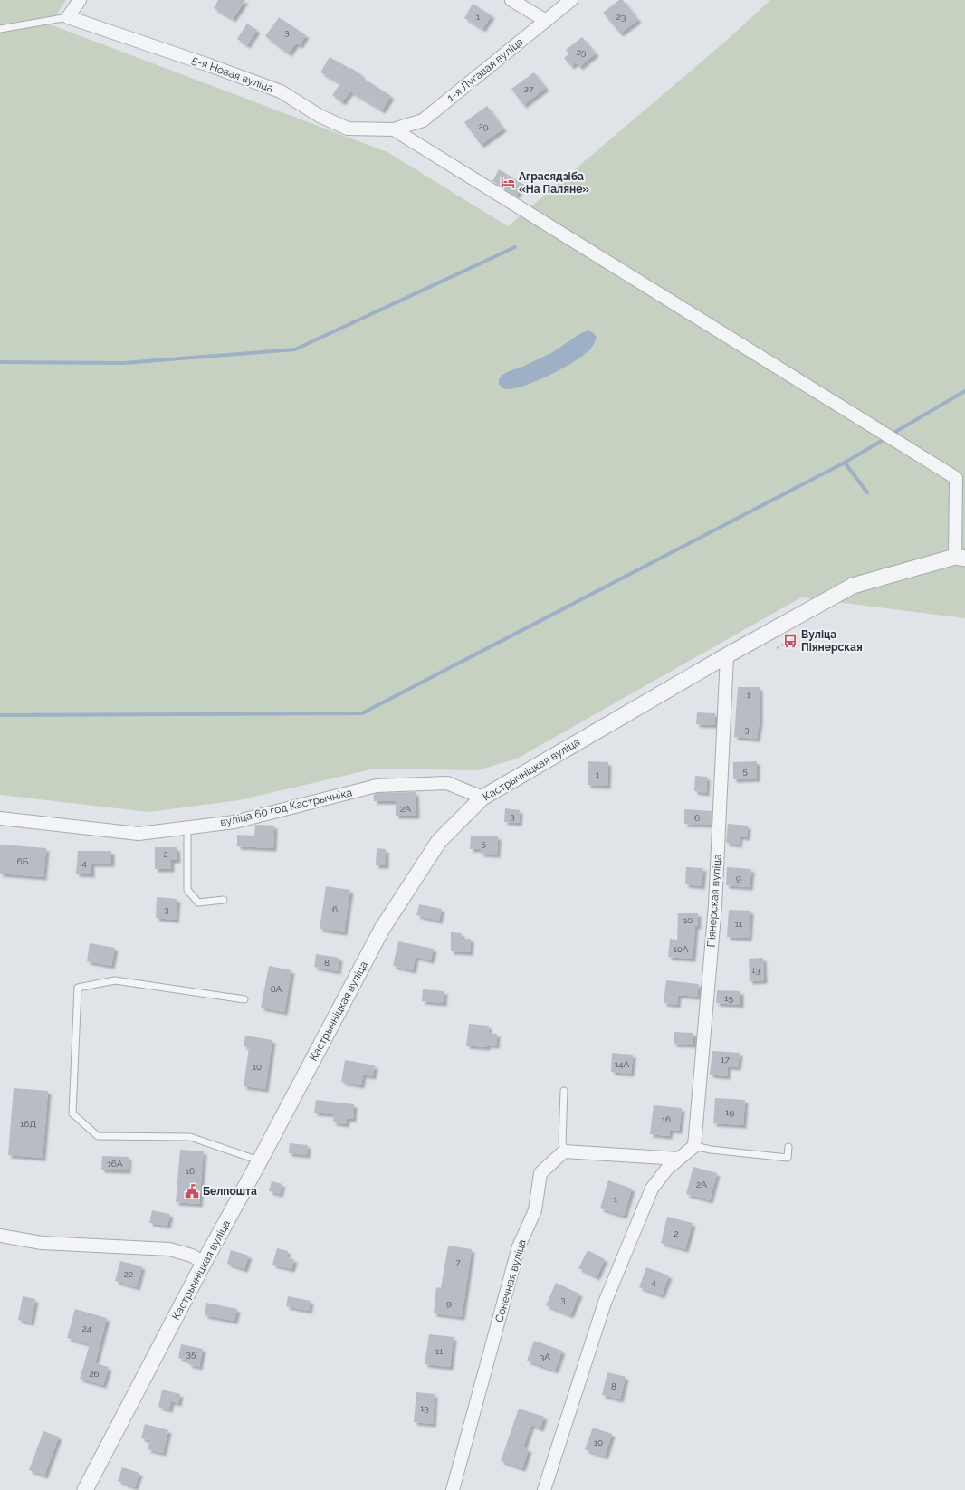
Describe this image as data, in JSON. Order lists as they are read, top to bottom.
{
  "streets": {
    "street": [
      "1-я Лугавая вуліца",
      "5-я Новая вуліца",
      "Кастрычніцкая вуліца",
      "вуліца 60 год Кастрычніка",
      "Піянерская вуліца",
      "Сонечная вуліца"
    ]
  },
  "crossings": [
    ["1-я Лугавая вуліца", "5-я Новая вуліца"],
    ["Кастрычніцкая вуліца", "вуліца 60 год Кастрычніка"],
    ["Кастрычніцкая вуліца", "Піянерская вуліца"]
  ],
  "places": {
    "hotel": ["Аграсядзіба «На Паляне»"],
    "bus stop": ["Вуліца Піянерская"],
    "public building": ["Белпошта"]
  },
  "house_numbers": [
    "1",
    "23",
    "3",
    "25",
    "27",
    "29",
    "1",
    "3",
    "5",
    "1",
    "2А",
    "3",
    "6",
    "5",
    "2",
    "6Б",
    "4",
    "9",
    "3",
    "6",
    "10",
    "11",
    "10А",
    "8",
    "13",
    "8А",
    "15",
    "17",
    "14А",
    "10",
    "19",
    "16",
    "16Д",
    "16А",
    "16",
    "2А",
    "1",
    "2",
    "7",
    "22",
    "4",
    "3",
    "9",
    "24",
    "11",
    "35",
    "3А",
    "26",
    "8",
    "13",
    "10"
  ]
}
